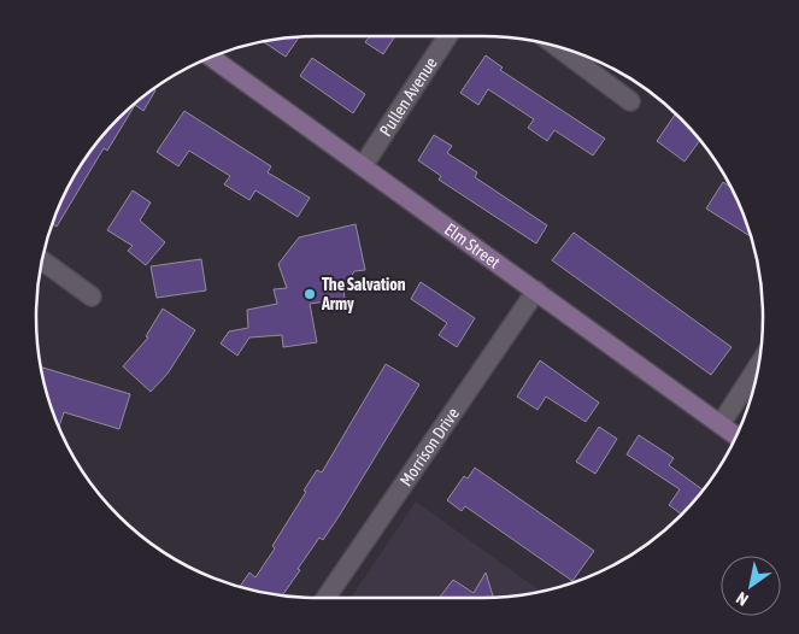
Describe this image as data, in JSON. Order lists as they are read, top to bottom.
{
  "streets": {
    "main road": ["Elm Street"],
    "street": ["Pullen Avenue", "Morrison Drive"]
  },
  "crossings": [
    ["Pullen Avenue", "Elm Street"],
    ["Elm Street", "Morrison Drive"]
  ],
  "places": ["The Salvation Army"],
  "north": "bottom left"
}
